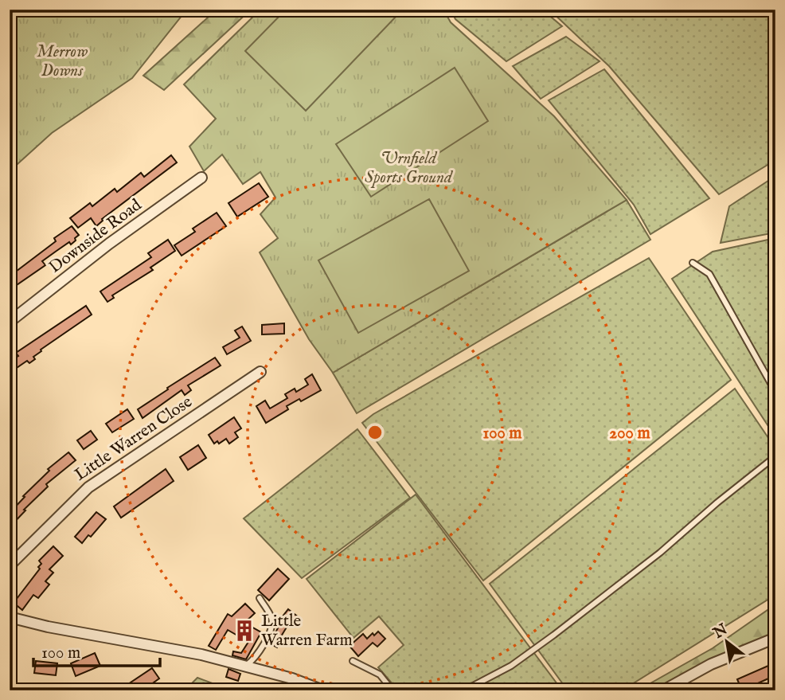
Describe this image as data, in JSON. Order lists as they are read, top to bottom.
{
  "streets": {
    "street": ["Downside Road", "Little Warren Close"]
  },
  "parks": ["Merrow Downs", "Urnfield Sports Ground"],
  "places": {
    "building": ["Little Warren Farm"]
  },
  "scale_bar": "100 m",
  "north": "top left",
  "rings": ["100 m", "200 m"]
}
